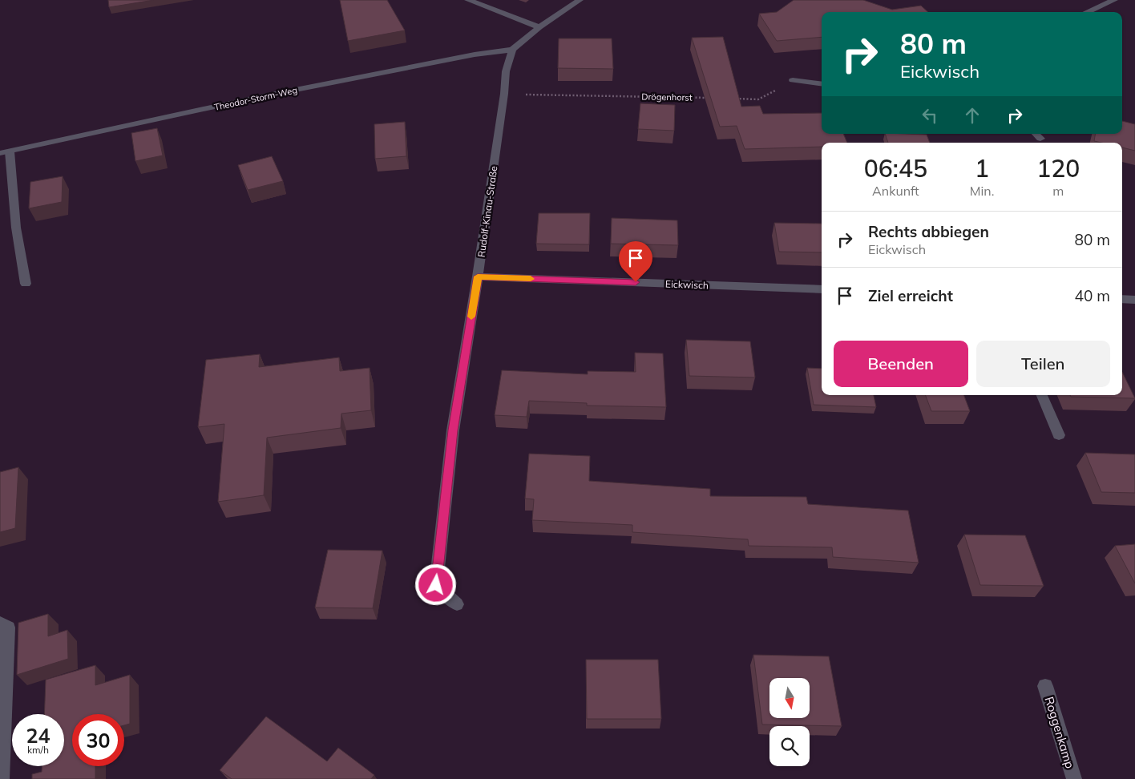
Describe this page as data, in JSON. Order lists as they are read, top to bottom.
{
  "streets": {
    "street": [
      "Theodor-Storm-Weg",
      "Rudolf-Kinau-Straße",
      "Eickwisch",
      "Roggenkamp"
    ],
    "path": ["Drögenhorst"]
  },
  "crossings": [
    ["Drögenhorst", "Rudolf-Kinau-Straße"],
    ["Theodor-Storm-Weg", "Rudolf-Kinau-Straße"],
    ["Rudolf-Kinau-Straße", "Eickwisch"]
  ],
  "north": "bottom",
  "page": {
    "turn": ["80 m", "Eickwisch"],
    "eta": [
      "06:45",
      "Ankunft",
      "1",
      "Min.",
      "120",
      "m"
    ],
    "list": [
      {
        "name": "Rechts abbiegen",
        "note": "Eickwisch",
        "value": "80 m"
      },
      {
        "name": "Ziel erreicht",
        "value": "40 m"
      }
    ],
    "buttons": ["Beenden", "Teilen"],
    "speed": "24 km/h",
    "limit": "30"
  }
}
